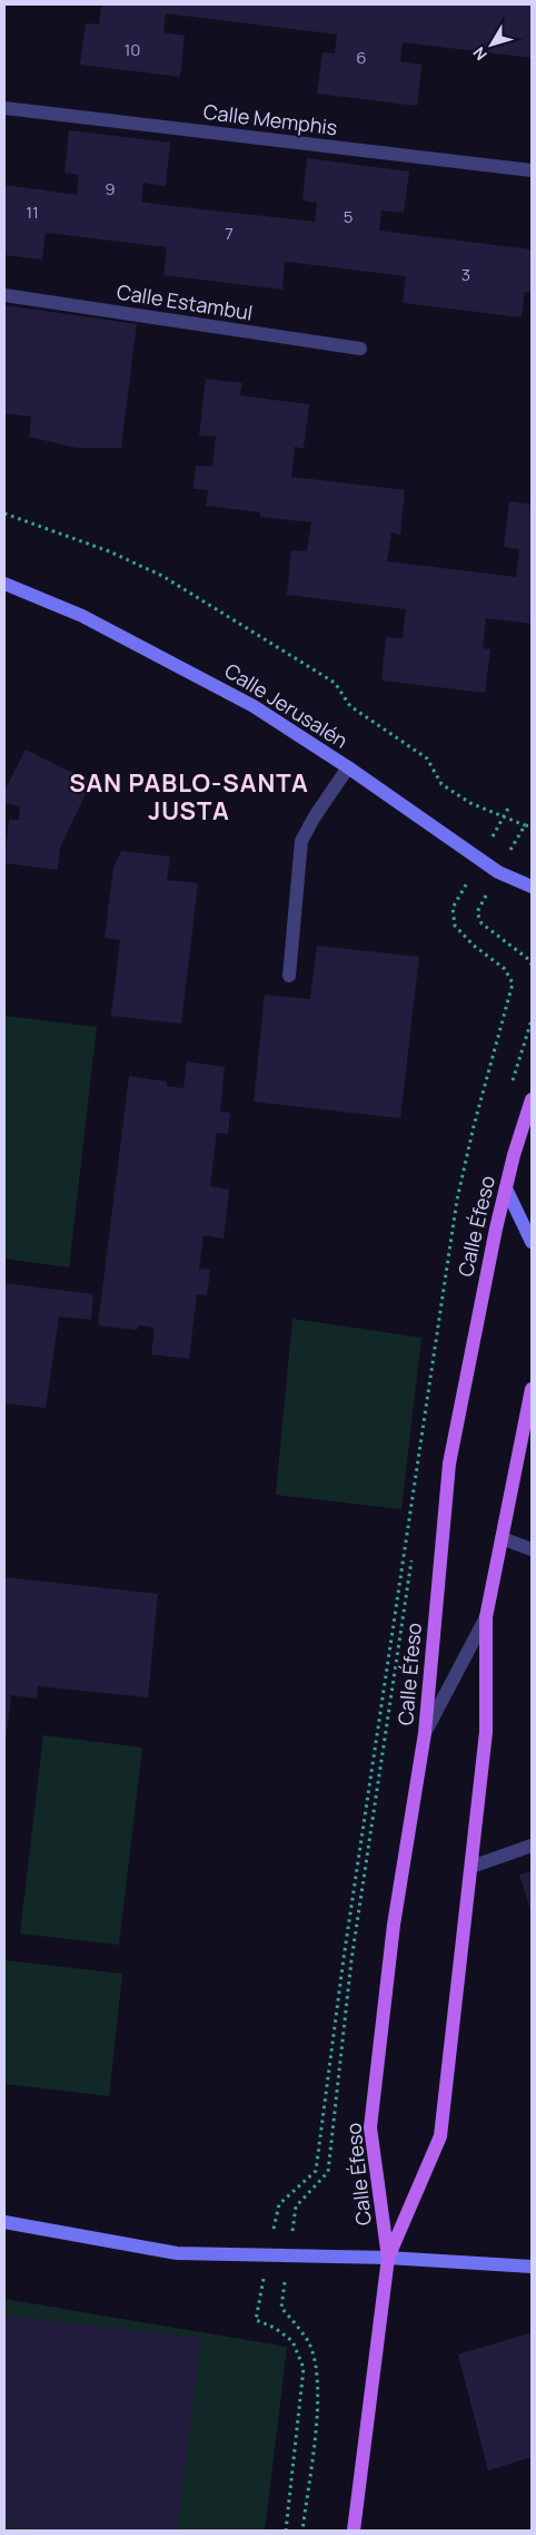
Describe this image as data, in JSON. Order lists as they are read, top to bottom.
{
  "streets": {
    "main road": ["Calle Éfeso"],
    "street": ["Calle Memphis", "Calle Estambul", "Calle Jerusalén"]
  },
  "districts": ["SAN PABLO-SANTA JUSTA"],
  "house_numbers": [
    "10",
    "6",
    "9",
    "11",
    "5",
    "7",
    "3"
  ],
  "north": "bottom left"
}
